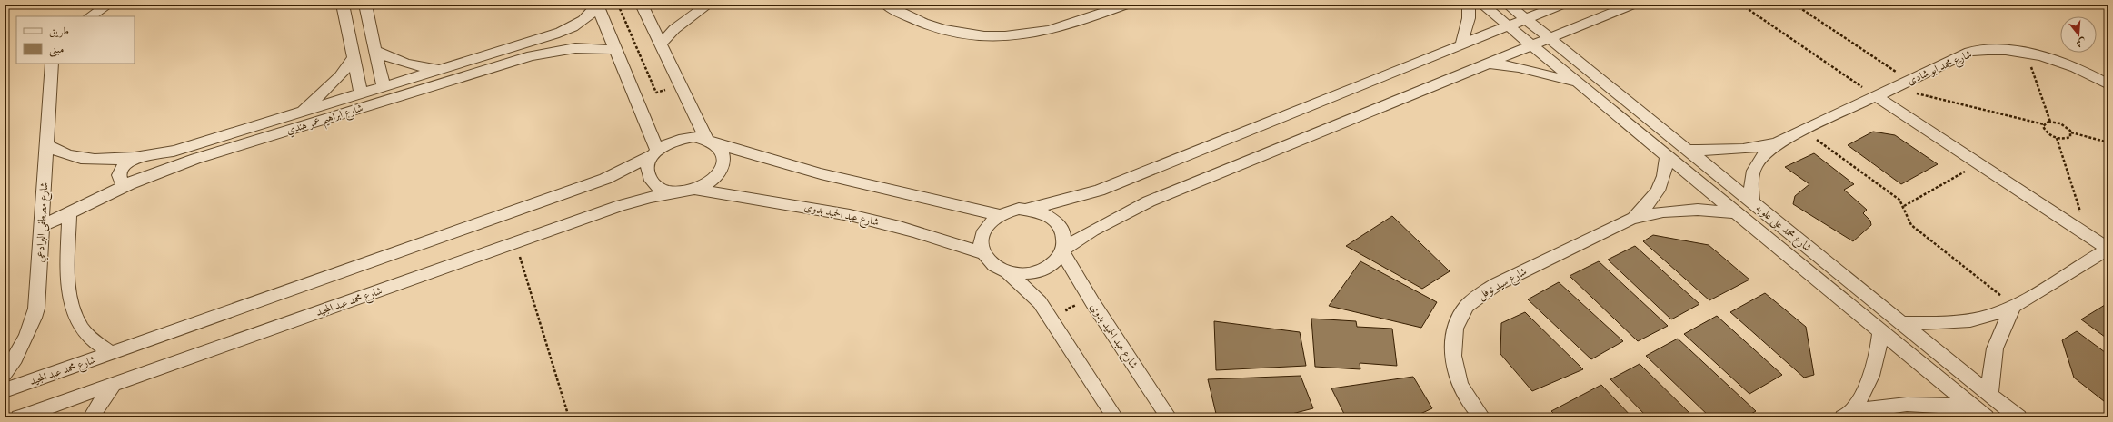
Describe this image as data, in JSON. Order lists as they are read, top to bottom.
{
  "streets": {
    "street": [
      "شارع محمد ابو شادى",
      "شارع ابراهيم عمر هندي",
      "شارع عبد الحميد بدوى",
      "شارع مصطفى البرادعي",
      "شارع محمد على علوبه",
      "شارع سيد نوفل",
      "شارع محمد عبد المجيد"
    ]
  },
  "crossings": [
    ["شارع محمد ابو شادى", "شارع محمد على علوبه"],
    ["شارع ابراهيم عمر هندي", "شارع مصطفى البرادعي"],
    ["شارع عبد الحميد بدوى", "شارع محمد عبد المجيد"],
    ["شارع محمد على علوبه", "شارع سيد نوفل"]
  ],
  "legend": ["طريق", "مبنى"],
  "north": "bottom"
}
